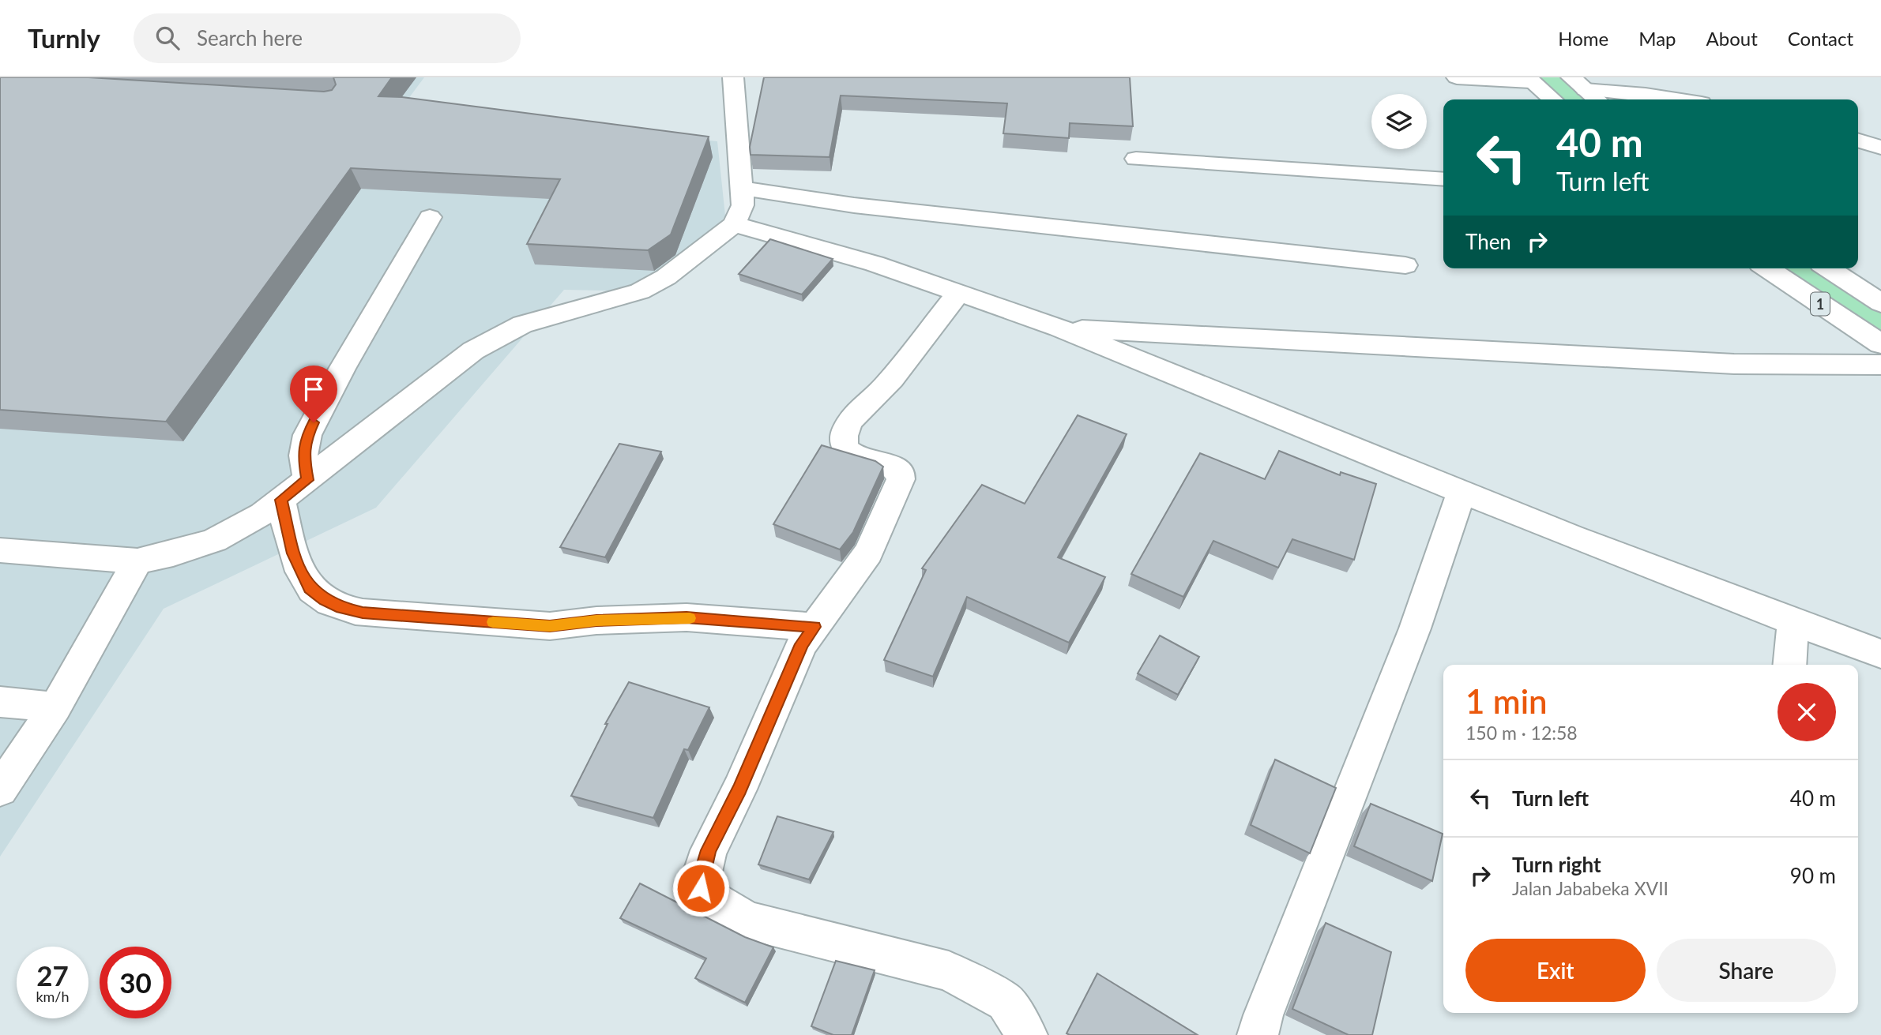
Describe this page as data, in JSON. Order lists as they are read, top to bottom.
{
  "streets": {
    "main road": ["1"]
  },
  "page": {
    "header": "Turnly",
    "search": "Search here",
    "nav": [
      "Home",
      "Map",
      "About",
      "Contact"
    ],
    "turn": ["40 m", "Turn left"],
    "then": "Then",
    "heading": ["1 min", "150 m · 12:58"],
    "list": [
      {
        "name": "Turn left",
        "value": "40 m"
      },
      {
        "name": "Turn right",
        "note": "Jalan Jababeka XVII",
        "value": "90 m"
      }
    ],
    "buttons": ["Exit", "Share"],
    "speed": "27 km/h",
    "limit": "30"
  }
}
